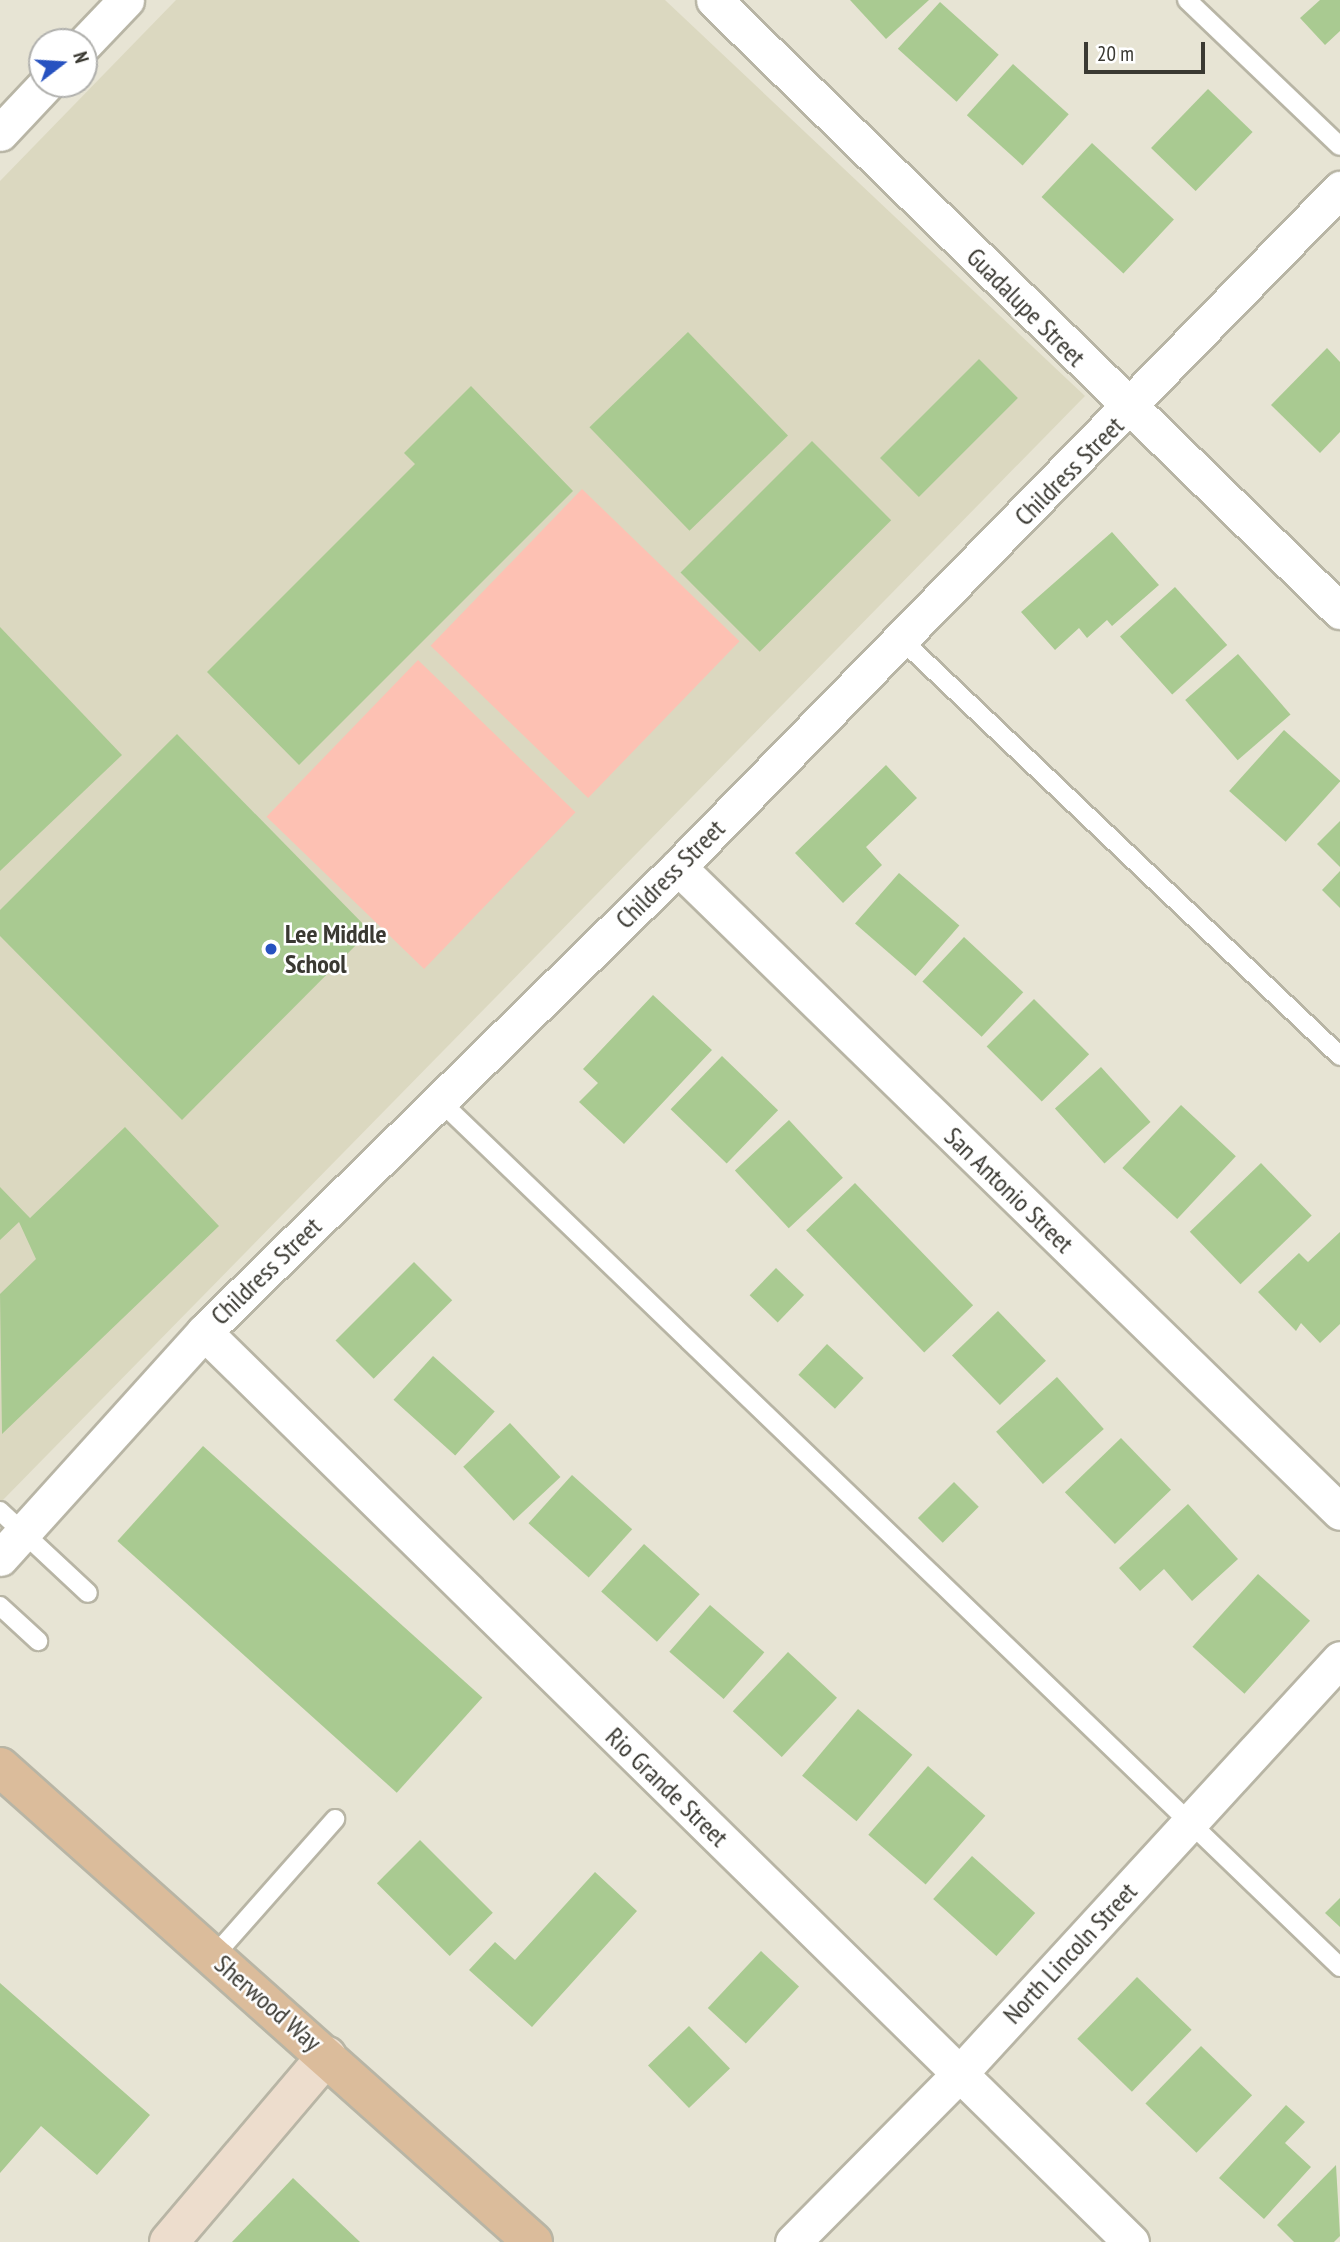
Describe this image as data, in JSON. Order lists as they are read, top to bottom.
{
  "streets": {
    "main road": ["Sherwood Way"],
    "street": [
      "Guadalupe Street",
      "Childress Street",
      "San Antonio Street",
      "Rio Grande Street",
      "North Lincoln Street"
    ]
  },
  "crossings": [
    ["Guadalupe Street", "Childress Street"],
    ["Childress Street", "San Antonio Street"],
    ["Childress Street", "Rio Grande Street"],
    ["Rio Grande Street", "North Lincoln Street"]
  ],
  "places": ["Lee Middle School"],
  "scale_bar": "20 m",
  "north": "right"
}
